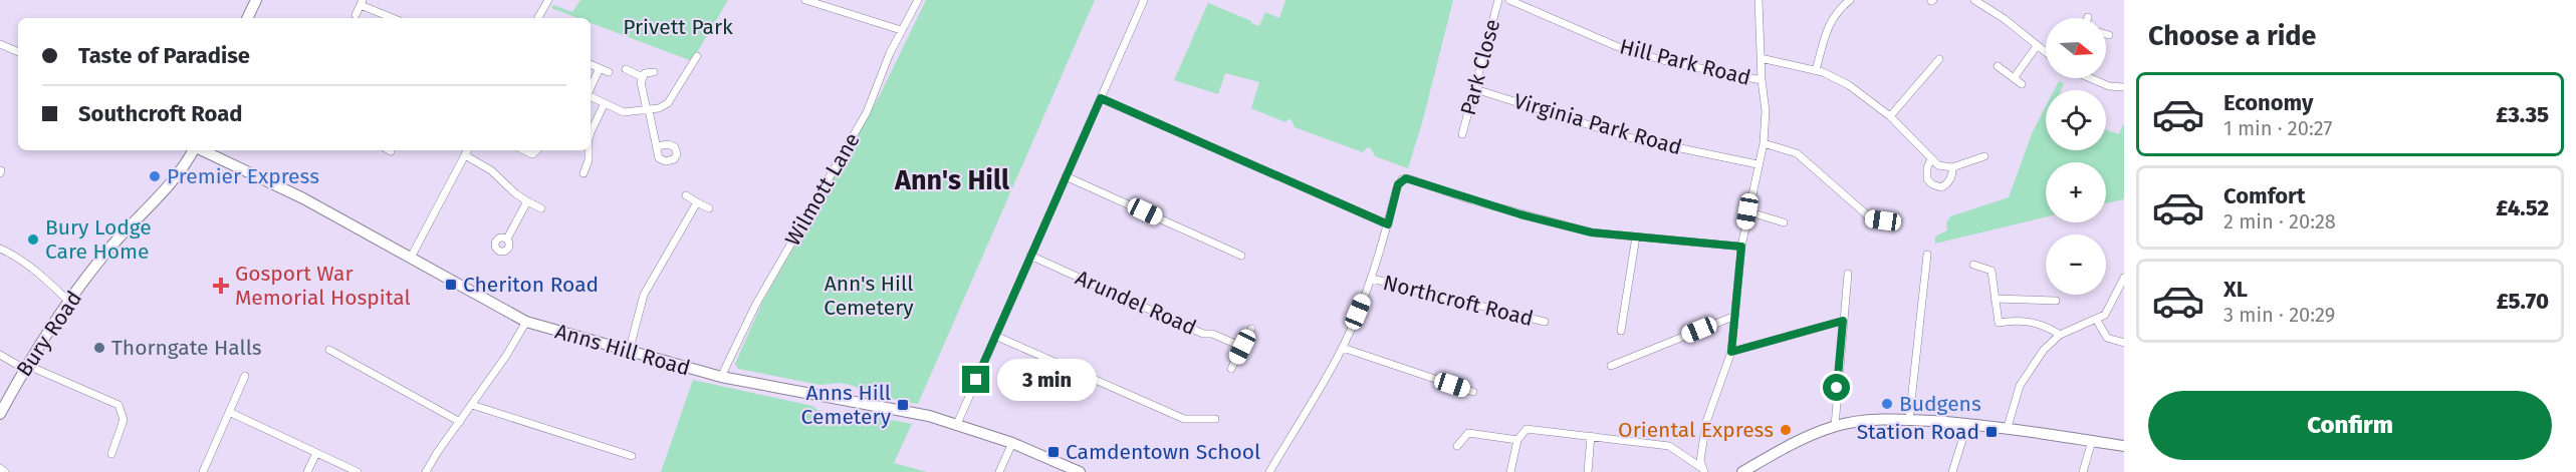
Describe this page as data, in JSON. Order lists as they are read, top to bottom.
{
  "streets": {
    "street": [
      "Hill Park Road",
      "Park Close",
      "Virginia Park Road",
      "Wilmott Lane",
      "Northcroft Road",
      "Arundel Road",
      "Bury Road",
      "Anns Hill Road"
    ]
  },
  "crossings": [
    ["Park Close", "Virginia Park Road"],
    ["Wilmott Lane", "Anns Hill Road"]
  ],
  "districts": ["Ann's Hill"],
  "parks": ["Privett Park", "Ann's Hill Cemetery"],
  "places": {
    "other": [
      "Premier Express",
      "Bury Lodge Care Home",
      "Thorngate Halls",
      "Budgens",
      "Oriental Express"
    ],
    "transit": [
      "Cheriton Road",
      "Anns Hill Cemetery",
      "Station Road",
      "Camdentown School"
    ],
    "health": ["Gosport War Memorial Hospital"]
  },
  "north": "right",
  "page": {
    "heading": "Choose a ride",
    "map_buttons": ["+", "−"],
    "banner": ["Taste of Paradise", "Southcroft Road"],
    "list": [
      {
        "name": "Economy",
        "note": "1 min · 20:27",
        "value": "£3.35"
      },
      {
        "name": "Comfort",
        "note": "2 min · 20:28",
        "value": "£4.52"
      },
      {
        "name": "XL",
        "note": "3 min · 20:29",
        "value": "£5.70"
      }
    ],
    "bubble": "3 min",
    "buttons": "Confirm"
  }
}
